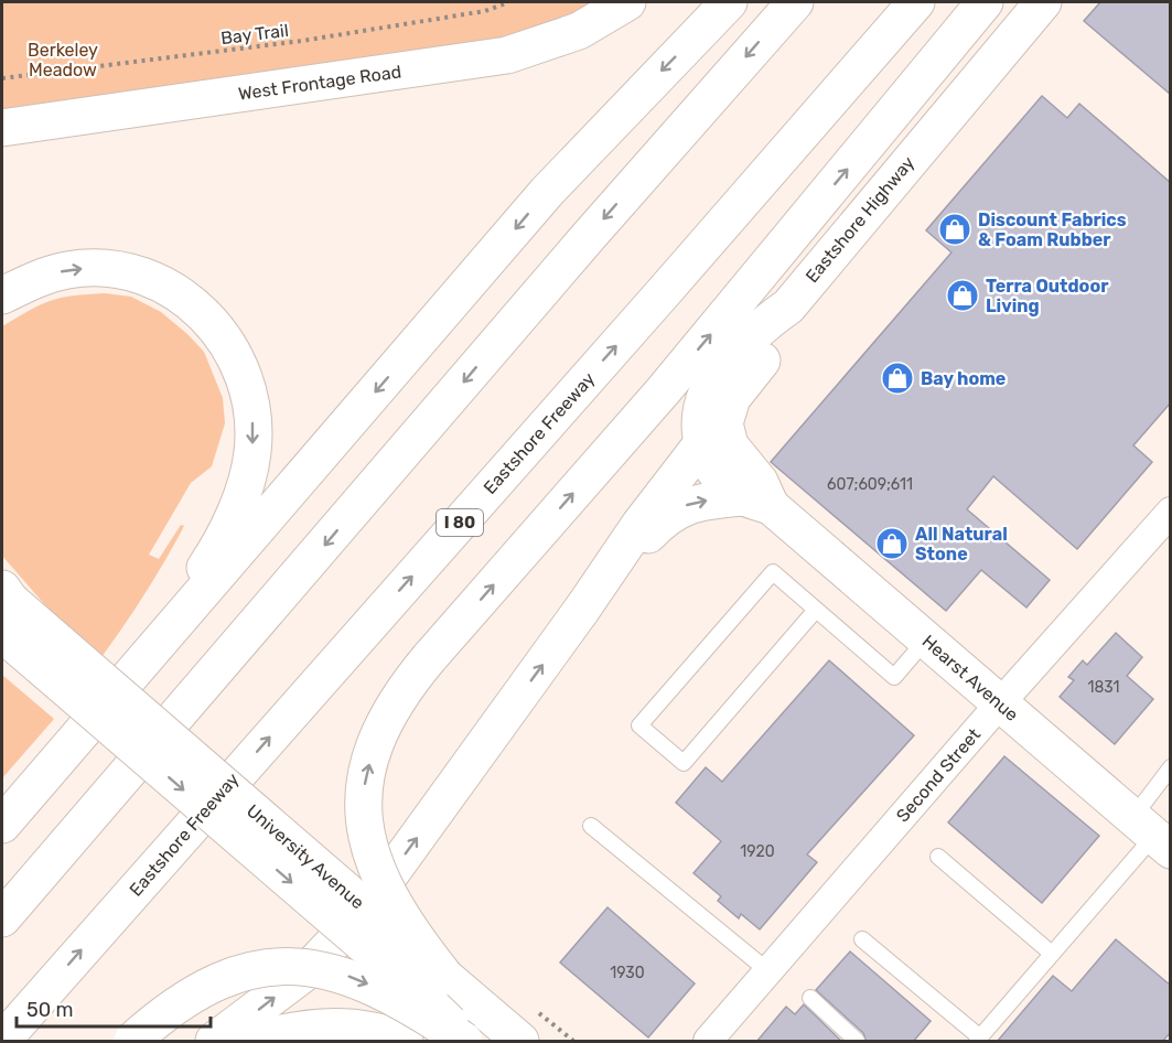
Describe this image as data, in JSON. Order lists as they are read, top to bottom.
{
  "streets": {
    "main road": [
      "West Frontage Road",
      "Eastshore Highway",
      "Eastshore Freeway",
      "I 80",
      "Hearst Avenue",
      "University Avenue"
    ],
    "street": ["Second Street"],
    "path": ["Bay Trail"]
  },
  "crossings": [
    ["Eastshore Highway", "Hearst Avenue"],
    ["Hearst Avenue", "Second Street"]
  ],
  "parks": ["Berkeley Meadow"],
  "places": {
    "shop": [
      "Discount Fabrics & Foam Rubber",
      "Terra Outdoor Living",
      "Bay home",
      "All Natural Stone"
    ]
  },
  "house_numbers": [
    "607;609;611",
    "1831",
    "1920",
    "1930"
  ],
  "scale_bar": "50 m"
}
